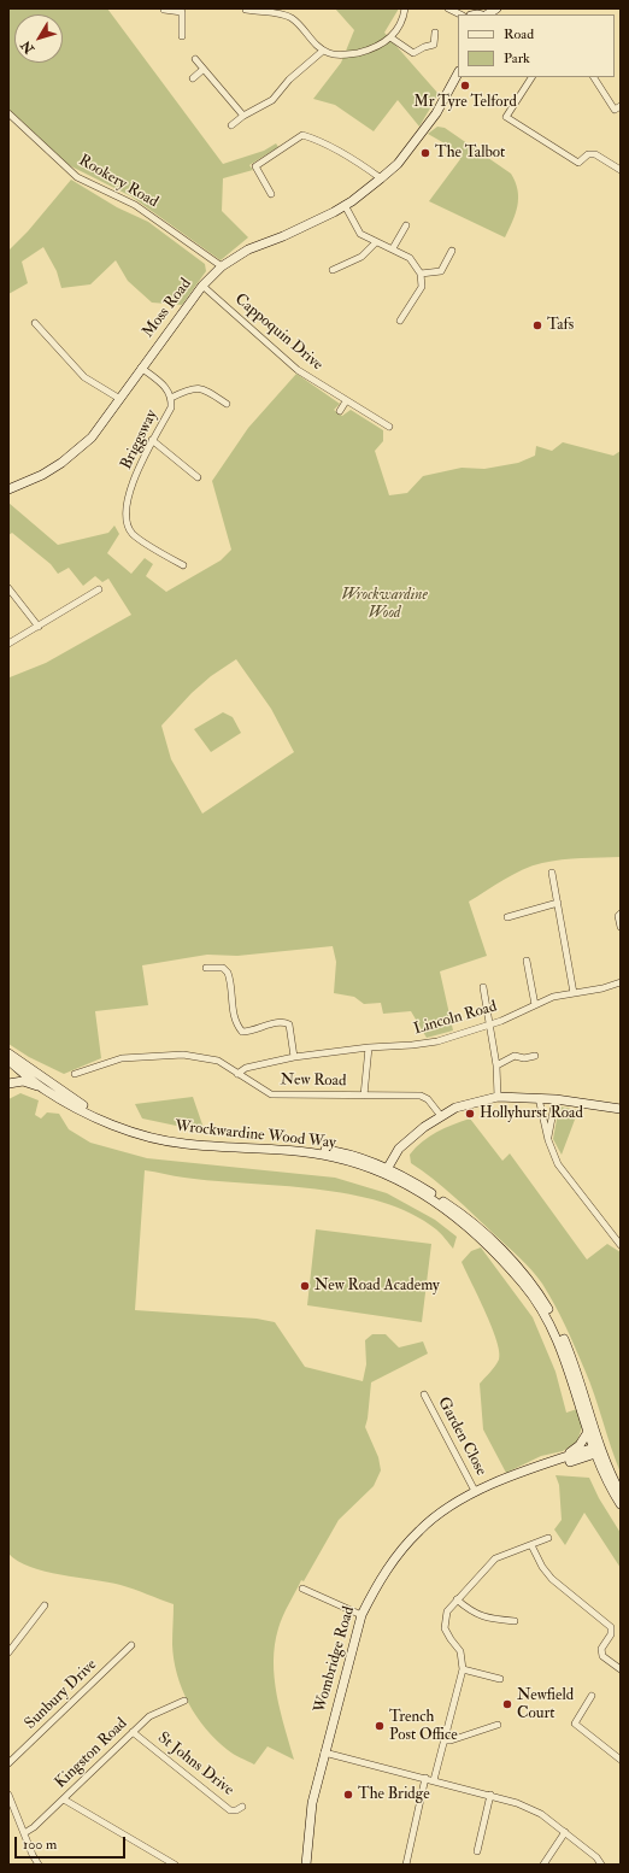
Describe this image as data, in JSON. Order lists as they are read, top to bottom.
{
  "streets": {
    "main road": ["Moss Road", "Wrockwardine Wood Way", "Wombridge Road"],
    "street": [
      "Rookery Road",
      "Cappoquin Drive",
      "Briggsway",
      "Lincoln Road",
      "New Road",
      "Garden Close",
      "Sunbury Drive",
      "Kingston Road",
      "St Johns Drive"
    ]
  },
  "crossings": [
    ["Rookery Road", "Moss Road"],
    ["Moss Road", "Cappoquin Drive"],
    ["Moss Road", "Briggsway"],
    ["Lincoln Road", "New Road"],
    ["Wrockwardine Wood Way", "Wombridge Road"],
    ["Garden Close", "Wombridge Road"],
    ["Kingston Road", "St Johns Drive"]
  ],
  "parks": ["Wrockwardine Wood"],
  "places": [
    "Mr Tyre Telford",
    "The Talbot",
    "Tafs",
    "Hollyhurst Road",
    "New Road Academy",
    "Newfield Court",
    "Trench Post Office",
    "The Bridge"
  ],
  "legend": ["Road", "Park"],
  "scale_bar": "100 m",
  "north": "bottom left"
}
